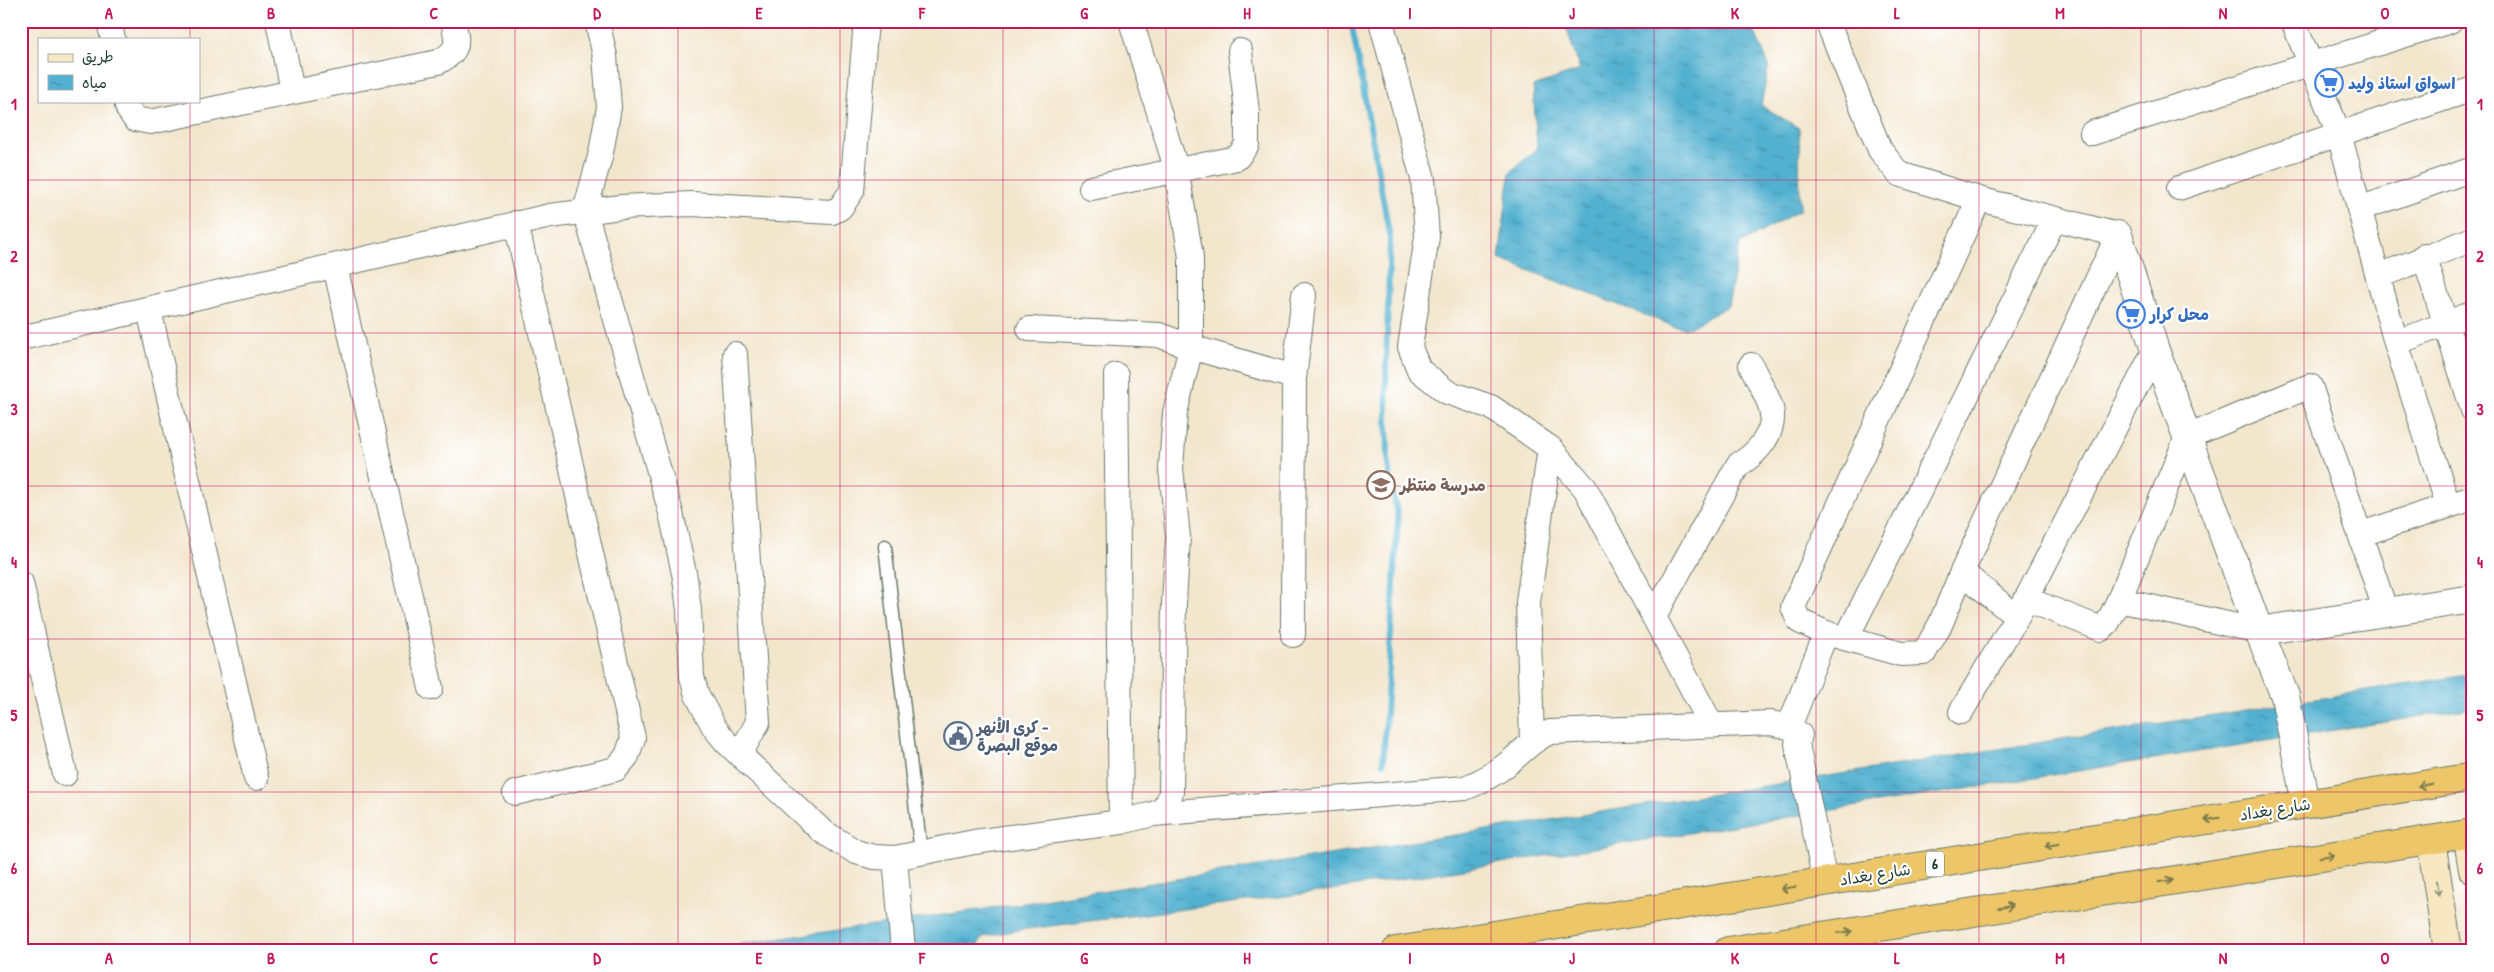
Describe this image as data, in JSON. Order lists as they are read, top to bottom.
{
  "streets": {
    "highway": ["شارع بغداد", "6"]
  },
  "places": {
    "supermarket": ["اسواق استاذ وليد", "محل كرار"],
    "school or university": ["مدرسة منتظر"],
    "public building": ["كري الأنهر - موقع البصرة"]
  },
  "legend": ["طريق", "مياه"],
  "grid": {
    "columns": [
      "A",
      "B",
      "C",
      "D",
      "E",
      "F",
      "G",
      "H",
      "I",
      "J",
      "K",
      "L",
      "M",
      "N",
      "O"
    ],
    "rows": [
      "1",
      "2",
      "3",
      "4",
      "5",
      "6"
    ]
  }
}
